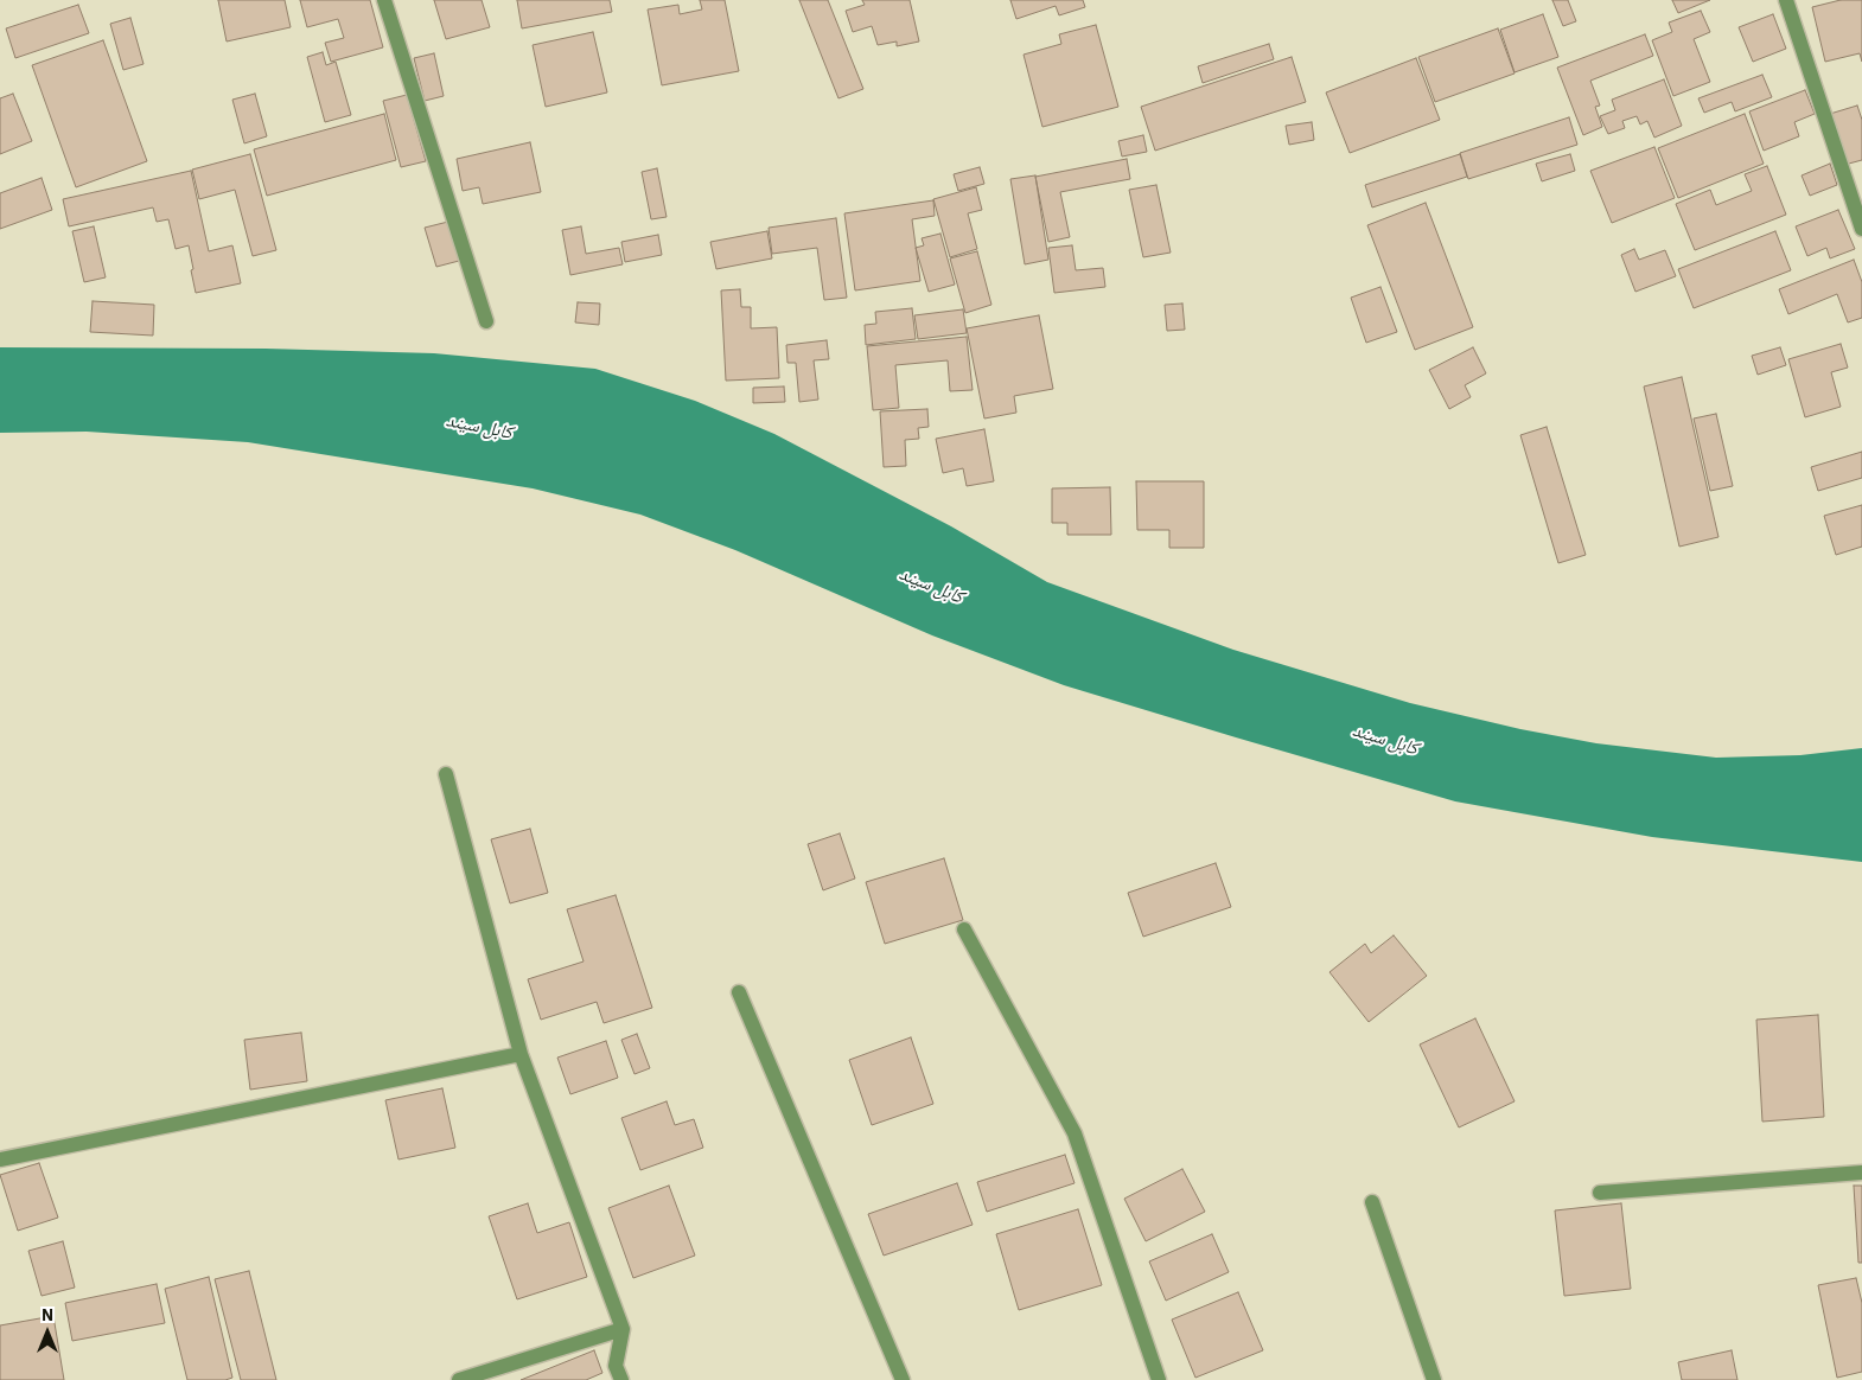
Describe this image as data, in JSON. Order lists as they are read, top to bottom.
{
  "water": ["کابل سيند"],
  "north": "top"
}
